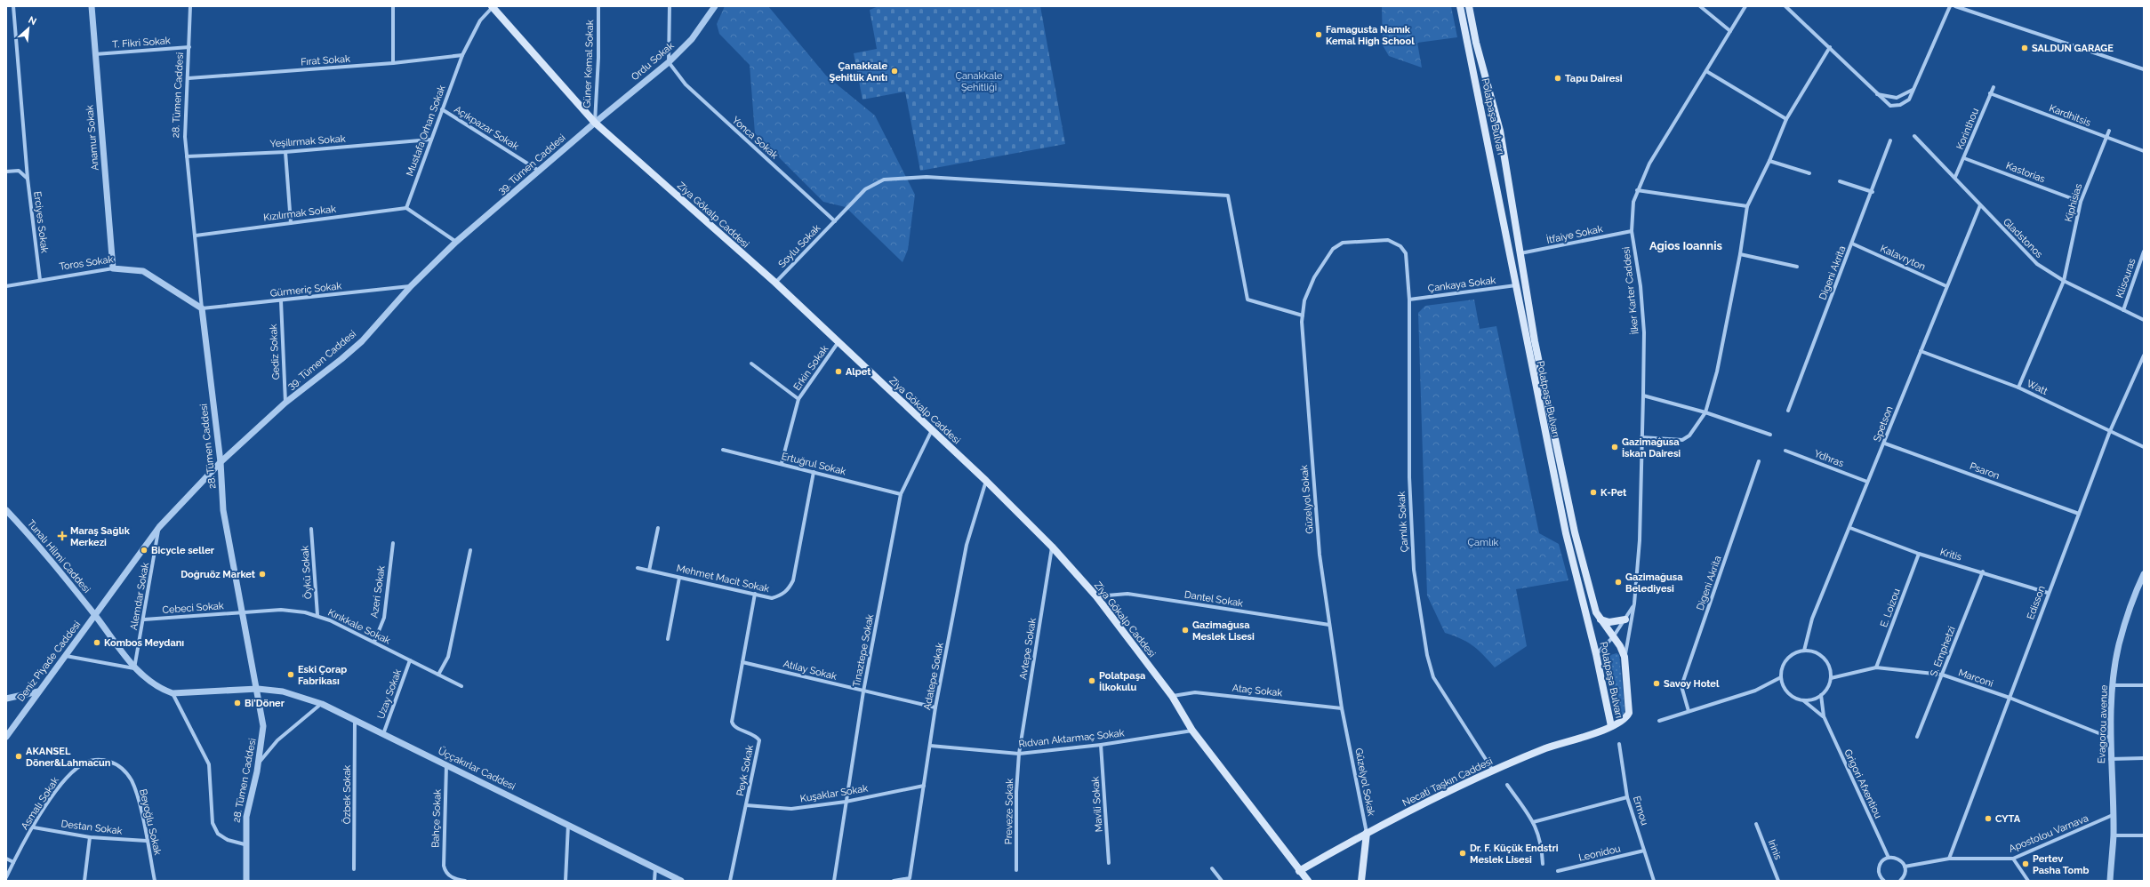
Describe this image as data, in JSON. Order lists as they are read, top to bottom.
{
  "streets": {
    "main road": ["Polatpaşa Bulvarı", "Ziya Gökalp Caddesi", "Necati Taşkın Caddesi"],
    "street": [
      "T. Fikri Sokak",
      "Fırat Sokak",
      "Ordu Sokak",
      "Güner Kemal Sokak",
      "28. Tümen Caddesi",
      "Kardhitsis",
      "Açıkpazar Sokak",
      "Korinthou",
      "Mustafa Orhan Sokak",
      "Anamur Sokak",
      "Yonca Sokak",
      "Yeşilırmak Sokak",
      "39. Tümen Caddesi",
      "Kastorias",
      "Kiphisias",
      "Kızılırmak Sokak",
      "Erciyes Sokak",
      "İtfaiye Sokak",
      "Gladstonos",
      "Soylu Sokak",
      "Kalavryton",
      "Toros Sokak",
      "Digeni Akrita",
      "Klisouras",
      "Çankaya Sokak",
      "Gürmeriç Sokak",
      "İlker Karter Caddesi",
      "Gediz Sokak",
      "Erkin Sokak",
      "Watt",
      "Spetson",
      "Ydhras",
      "Ertuğrul Sokak",
      "Psaron",
      "Güzelyol Sokak",
      "Çamlık Sokak",
      "Kritis",
      "Tunalı Hilmi Caddesi",
      "Öykü Sokak",
      "Mehmet Macit Sokak",
      "Azeri Sokak",
      "Alemdar Sokak",
      "Dantel Sokak",
      "Edisson",
      "Cebeci Sokak",
      "E. Loizou",
      "Kırıkkale Sokak",
      "Avtepe Sokak",
      "Tınaztepe Sokak",
      "S. Emphetzi",
      "Deniz Piyade Caddesi",
      "Atılay Sokak",
      "Adatepe Sokak",
      "Marconi",
      "Ataç Sokak",
      "Uzay Sokak",
      "Evagorou avenue",
      "Rıdvan Aktarmaç Sokak",
      "Üççakırlar Caddesi",
      "Peyk Sokak",
      "Grigori Afxentiou",
      "Kuşaklar Sokak",
      "Özbek Sokak",
      "Asmalı Sokak",
      "Mavili Sokak",
      "Ermou",
      "Preveze Sokak",
      "Bahçe Sokak",
      "Beyoğlu Sokak",
      "Destan Sokak",
      "Apostolou Varnava",
      "Irinis",
      "Leonidou"
    ]
  },
  "crossings": [
    ["T. Fikri Sokak", "28. Tümen Caddesi"],
    ["T. Fikri Sokak", "Anamur Sokak"],
    ["Fırat Sokak", "28. Tümen Caddesi"],
    ["Fırat Sokak", "Mustafa Orhan Sokak"],
    ["Ordu Sokak", "Güner Kemal Sokak"],
    ["Ordu Sokak", "Yonca Sokak"],
    ["Ordu Sokak", "39. Tümen Caddesi"],
    ["Ordu Sokak", "Ziya Gökalp Caddesi"],
    ["Güner Kemal Sokak", "39. Tümen Caddesi"],
    ["Güner Kemal Sokak", "Ziya Gökalp Caddesi"],
    ["28. Tümen Caddesi", "Yeşilırmak Sokak"],
    ["28. Tümen Caddesi", "39. Tümen Caddesi"],
    ["28. Tümen Caddesi", "Kızılırmak Sokak"],
    ["28. Tümen Caddesi", "Toros Sokak"],
    ["28. Tümen Caddesi", "Gürmeriç Sokak"],
    ["28. Tümen Caddesi", "Cebeci Sokak"],
    ["28. Tümen Caddesi", "Kırıkkale Sokak"],
    ["28. Tümen Caddesi", "Üççakırlar Caddesi"],
    ["Kardhitsis", "Korinthou"],
    ["Kardhitsis", "Kiphisias"],
    ["Polatpaşa Bulvarı", "İtfaiye Sokak"],
    ["Polatpaşa Bulvarı", "Çankaya Sokak"],
    ["Polatpaşa Bulvarı", "İlker Karter Caddesi"],
    ["Polatpaşa Bulvarı", "Necati Taşkın Caddesi"],
    ["Açıkpazar Sokak", "Mustafa Orhan Sokak"],
    ["Açıkpazar Sokak", "39. Tümen Caddesi"],
    ["Korinthou", "Kastorias"],
    ["Korinthou", "Gladstonos"],
    ["Mustafa Orhan Sokak", "Yeşilırmak Sokak"],
    ["Mustafa Orhan Sokak", "Kızılırmak Sokak"],
    ["Mustafa Orhan Sokak", "Ziya Gökalp Caddesi"],
    ["Anamur Sokak", "Toros Sokak"],
    ["Yonca Sokak", "Soylu Sokak"],
    ["39. Tümen Caddesi", "Ziya Gökalp Caddesi"],
    ["39. Tümen Caddesi", "Gürmeriç Sokak"],
    ["39. Tümen Caddesi", "Gediz Sokak"],
    ["39. Tümen Caddesi", "Tunalı Hilmi Caddesi"],
    ["39. Tümen Caddesi", "Alemdar Sokak"],
    ["39. Tümen Caddesi", "Deniz Piyade Caddesi"],
    ["Kastorias", "Kiphisias"],
    ["Kiphisias", "Gladstonos"],
    ["Kiphisias", "Watt"],
    ["Ziya Gökalp Caddesi", "Soylu Sokak"],
    ["Ziya Gökalp Caddesi", "Erkin Sokak"],
    ["Ziya Gökalp Caddesi", "Dantel Sokak"],
    ["Ziya Gökalp Caddesi", "Avtepe Sokak"],
    ["Ziya Gökalp Caddesi", "Tınaztepe Sokak"],
    ["Ziya Gökalp Caddesi", "Adatepe Sokak"],
    ["Ziya Gökalp Caddesi", "Ataç Sokak"],
    ["Ziya Gökalp Caddesi", "Rıdvan Aktarmaç Sokak"],
    ["Ziya Gökalp Caddesi", "Necati Taşkın Caddesi"],
    ["Erciyes Sokak", "Toros Sokak"],
    ["İtfaiye Sokak", "İlker Karter Caddesi"],
    ["Gladstonos", "Klisouras"],
    ["Gladstonos", "Spetson"],
    ["Soylu Sokak", "Güzelyol Sokak"],
    ["Kalavryton", "Digeni Akrita"],
    ["Kalavryton", "Spetson"],
    ["Toros Sokak", "Gürmeriç Sokak"],
    ["Çankaya Sokak", "Çamlık Sokak"],
    ["Gürmeriç Sokak", "Gediz Sokak"],
    ["Erkin Sokak", "Ertuğrul Sokak"],
    ["Watt", "Spetson"],
    ["Watt", "Edisson"],
    ["Spetson", "Ydhras"],
    ["Spetson", "Psaron"],
    ["Spetson", "Kritis"],
    ["Spetson", "Marconi"],
    ["Ertuğrul Sokak", "Mehmet Macit Sokak"],
    ["Ertuğrul Sokak", "Tınaztepe Sokak"],
    ["Psaron", "Edisson"],
    ["Güzelyol Sokak", "Çamlık Sokak"],
    ["Güzelyol Sokak", "Dantel Sokak"],
    ["Güzelyol Sokak", "Ataç Sokak"],
    ["Güzelyol Sokak", "Necati Taşkın Caddesi"],
    ["Çamlık Sokak", "Necati Taşkın Caddesi"],
    ["Kritis", "Edisson"],
    ["Kritis", "E. Loizou"],
    ["Kritis", "S. Emphetzi"],
    ["Tunalı Hilmi Caddesi", "Alemdar Sokak"],
    ["Tunalı Hilmi Caddesi", "Deniz Piyade Caddesi"],
    ["Tunalı Hilmi Caddesi", "Üççakırlar Caddesi"],
    ["Öykü Sokak", "Kırıkkale Sokak"],
    ["Mehmet Macit Sokak", "Peyk Sokak"],
    ["Azeri Sokak", "Kırıkkale Sokak"],
    ["Alemdar Sokak", "Cebeci Sokak"],
    ["Edisson", "Marconi"],
    ["Edisson", "Apostolou Varnava"],
    ["Cebeci Sokak", "Kırıkkale Sokak"],
    ["E. Loizou", "Marconi"],
    ["Kırıkkale Sokak", "Uzay Sokak"],
    ["Avtepe Sokak", "Rıdvan Aktarmaç Sokak"],
    ["Avtepe Sokak", "Preveze Sokak"],
    ["Tınaztepe Sokak", "Atılay Sokak"],
    ["Tınaztepe Sokak", "Kuşaklar Sokak"],
    ["S. Emphetzi", "Marconi"],
    ["Atılay Sokak", "Adatepe Sokak"],
    ["Atılay Sokak", "Peyk Sokak"],
    ["Adatepe Sokak", "Rıdvan Aktarmaç Sokak"],
    ["Adatepe Sokak", "Kuşaklar Sokak"],
    ["Marconi", "Evagorou avenue"],
    ["Uzay Sokak", "Üççakırlar Caddesi"],
    ["Evagorou avenue", "Apostolou Varnava"],
    ["Rıdvan Aktarmaç Sokak", "Mavili Sokak"],
    ["Rıdvan Aktarmaç Sokak", "Preveze Sokak"],
    ["Üççakırlar Caddesi", "Özbek Sokak"],
    ["Üççakırlar Caddesi", "Bahçe Sokak"],
    ["Peyk Sokak", "Kuşaklar Sokak"],
    ["Asmalı Sokak", "Beyoğlu Sokak"],
    ["Asmalı Sokak", "Destan Sokak"],
    ["Ermou", "Leonidou"],
    ["Beyoğlu Sokak", "Destan Sokak"]
  ],
  "districts": ["Agios Ioannis"],
  "parks": ["Çanakkale Şehitliği", "Çamlık"],
  "places": {
    "other": [
      "Famagusta Namık Kemal High School",
      "SALDUN GARAGE",
      "Çanakkale Şehitlik Anıtı",
      "Tapu Dairesi",
      "Alpet",
      "Gazimağusa İskan Dairesi",
      "K-Pet",
      "Bicycle seller",
      "Doğruöz Market",
      "Gazimağusa Belediyesi",
      "Gazimağusa Meslek Lisesi",
      "Kombos Meydanı",
      "Eski Çorap Fabrikası",
      "Polatpaşa İlkokulu",
      "Savoy Hotel",
      "Bi'Döner",
      "AKANSEL Döner&Lahmacun",
      "CYTA",
      "Dr. F. Küçük Endstri Meslek Lisesi",
      "Pertev Pasha Tomb"
    ],
    "health": ["Maraş Sağlık Merkezi"]
  },
  "north": "top right"
}
